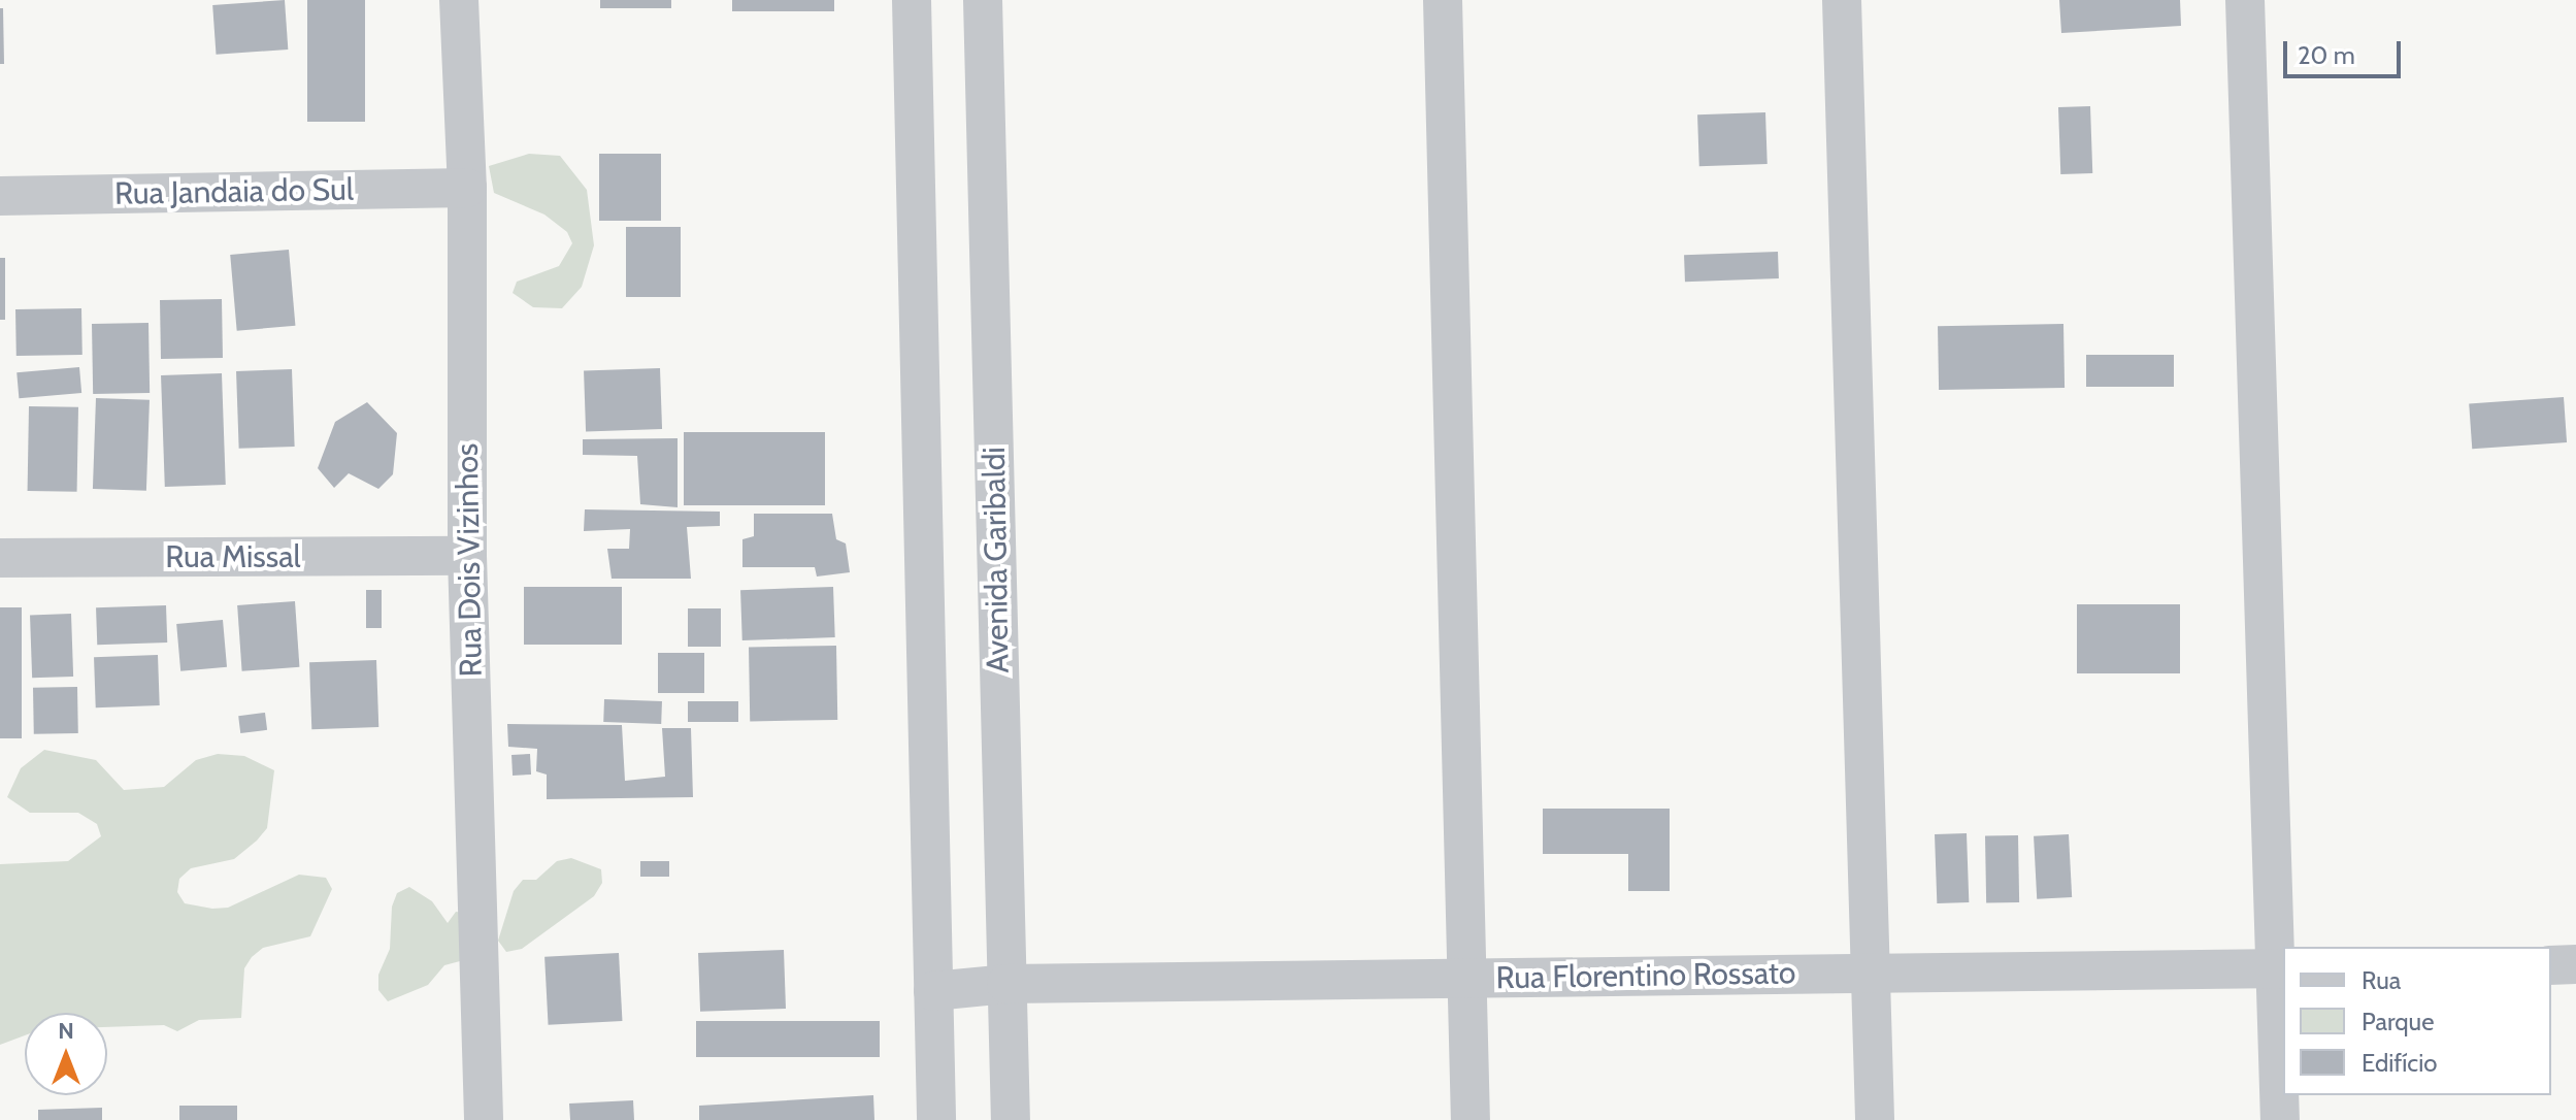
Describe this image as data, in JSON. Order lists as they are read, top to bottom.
{
  "streets": {
    "street": [
      "Rua Jandaia do Sul",
      "Rua Missal",
      "Rua Dois Vizinhos",
      "Avenida Garibaldi",
      "Rua Florentino Rossato"
    ]
  },
  "crossings": [
    ["Rua Jandaia do Sul", "Rua Dois Vizinhos"],
    ["Rua Missal", "Rua Dois Vizinhos"],
    ["Avenida Garibaldi", "Rua Florentino Rossato"]
  ],
  "legend": ["Rua", "Parque", "Edifício"],
  "scale_bar": "20 m",
  "north": "top"
}
